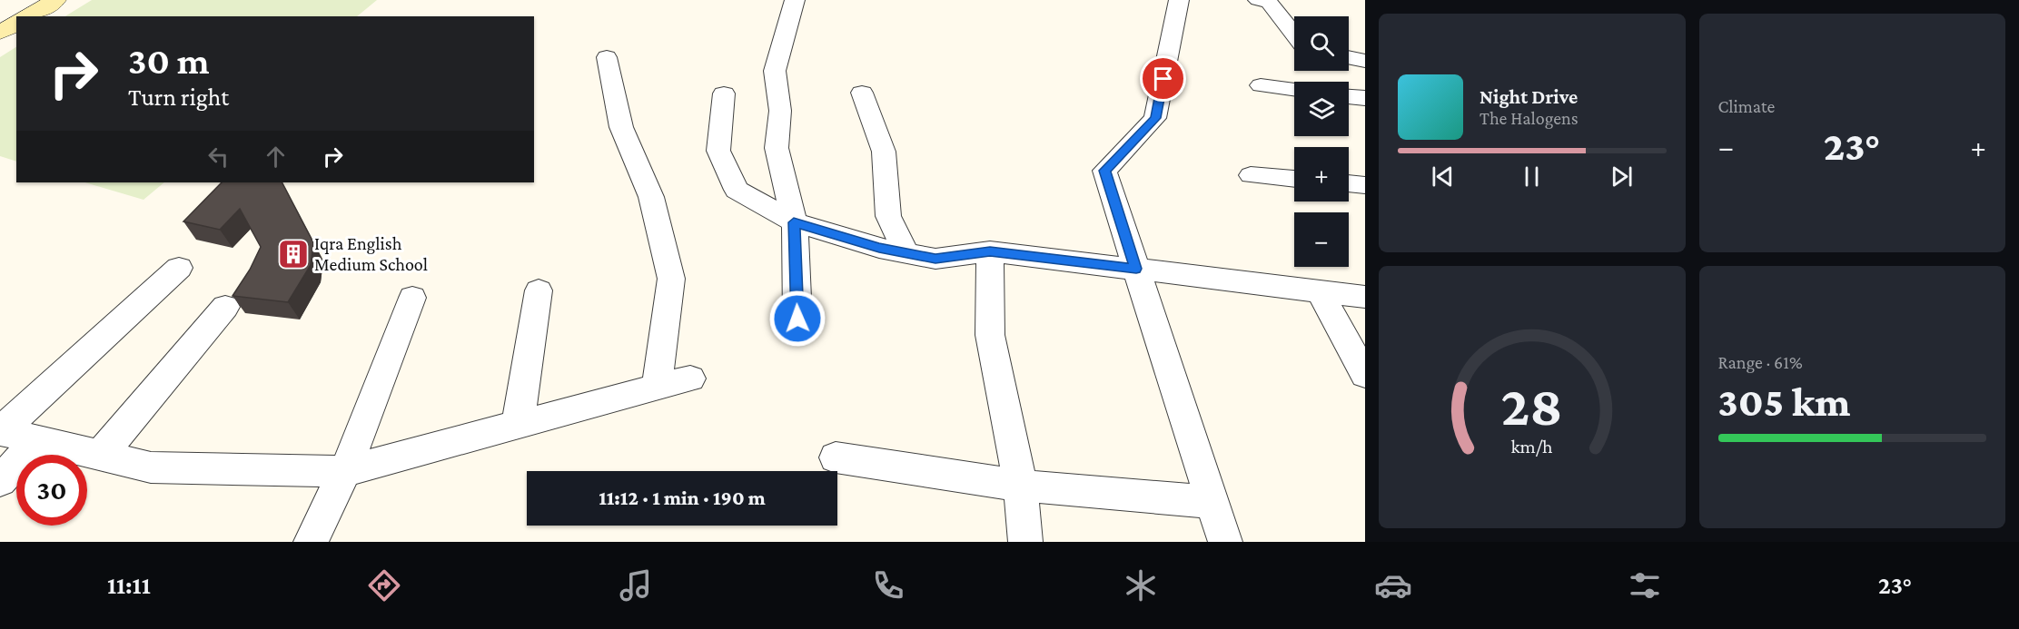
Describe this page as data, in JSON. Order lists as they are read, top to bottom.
{
  "places": {
    "building": ["Iqra English Medium School"]
  },
  "page": {
    "tile": [
      "Climate",
      ["Range · 61%", "305 km"]
    ],
    "map_buttons": ["+", "−"],
    "turn": ["30 m", "Turn right"],
    "song": ["Night Drive", "The Halogens"],
    "heat": ["−", "23°", "+"],
    "limit": "30",
    "trip": "11:12 · 1 min · 190 m",
    "tabs": ["11:11", "23°"],
    "gauge": ["28", "km/h"]
  }
}
